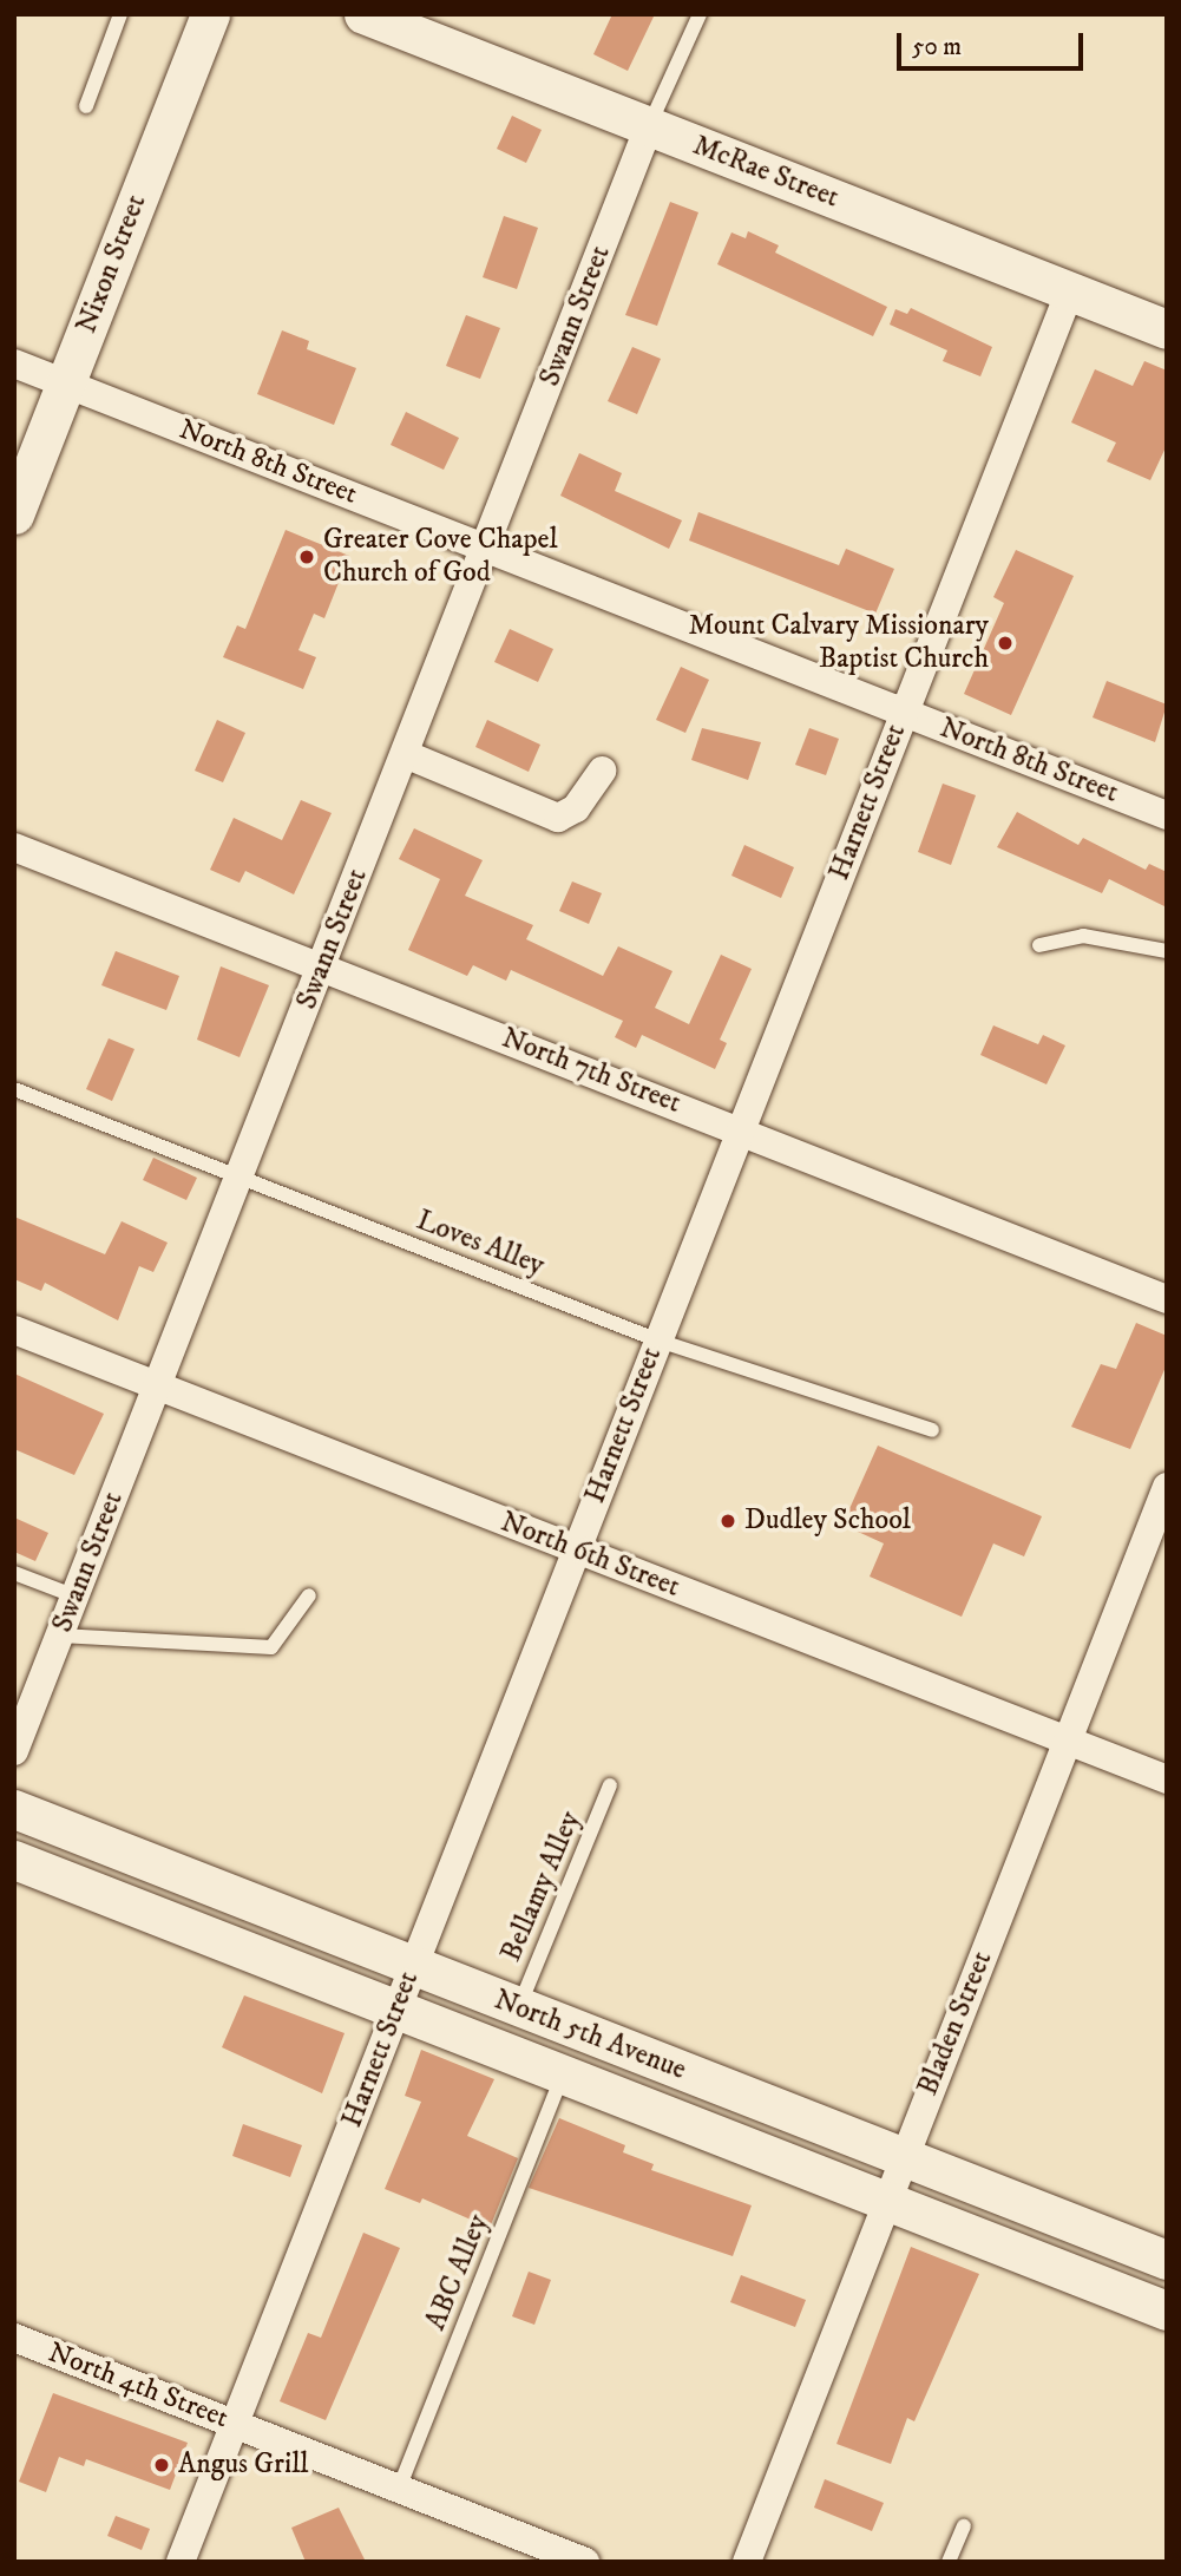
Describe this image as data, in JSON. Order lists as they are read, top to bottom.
{
  "streets": {
    "street": [
      "McRae Street",
      "Nixon Street",
      "Swann Street",
      "North 8th Street",
      "Harnett Street",
      "North 7th Street",
      "North 6th Street",
      "Bladen Street",
      "North 5th Avenue",
      "North 4th Street"
    ],
    "lane": ["Loves Alley", "Bellamy Alley", "ABC Alley"]
  },
  "crossings": [
    ["McRae Street", "Swann Street"],
    ["McRae Street", "Harnett Street"],
    ["Nixon Street", "North 8th Street"],
    ["Swann Street", "North 8th Street"],
    ["Swann Street", "North 7th Street"],
    ["Swann Street", "Loves Alley"],
    ["Swann Street", "North 6th Street"],
    ["North 8th Street", "Harnett Street"],
    ["Harnett Street", "North 7th Street"],
    ["Harnett Street", "Loves Alley"],
    ["Harnett Street", "North 6th Street"],
    ["Harnett Street", "North 5th Avenue"],
    ["Harnett Street", "North 4th Street"],
    ["North 6th Street", "Bladen Street"],
    ["Bellamy Alley", "North 5th Avenue"],
    ["Bladen Street", "North 5th Avenue"],
    ["North 5th Avenue", "ABC Alley"],
    ["ABC Alley", "North 4th Street"]
  ],
  "places": [
    "Greater Cove Chapel Church of God",
    "Mount Calvary Missionary Baptist Church",
    "Dudley School",
    "Angus Grill"
  ],
  "scale_bar": "50 m"
}
